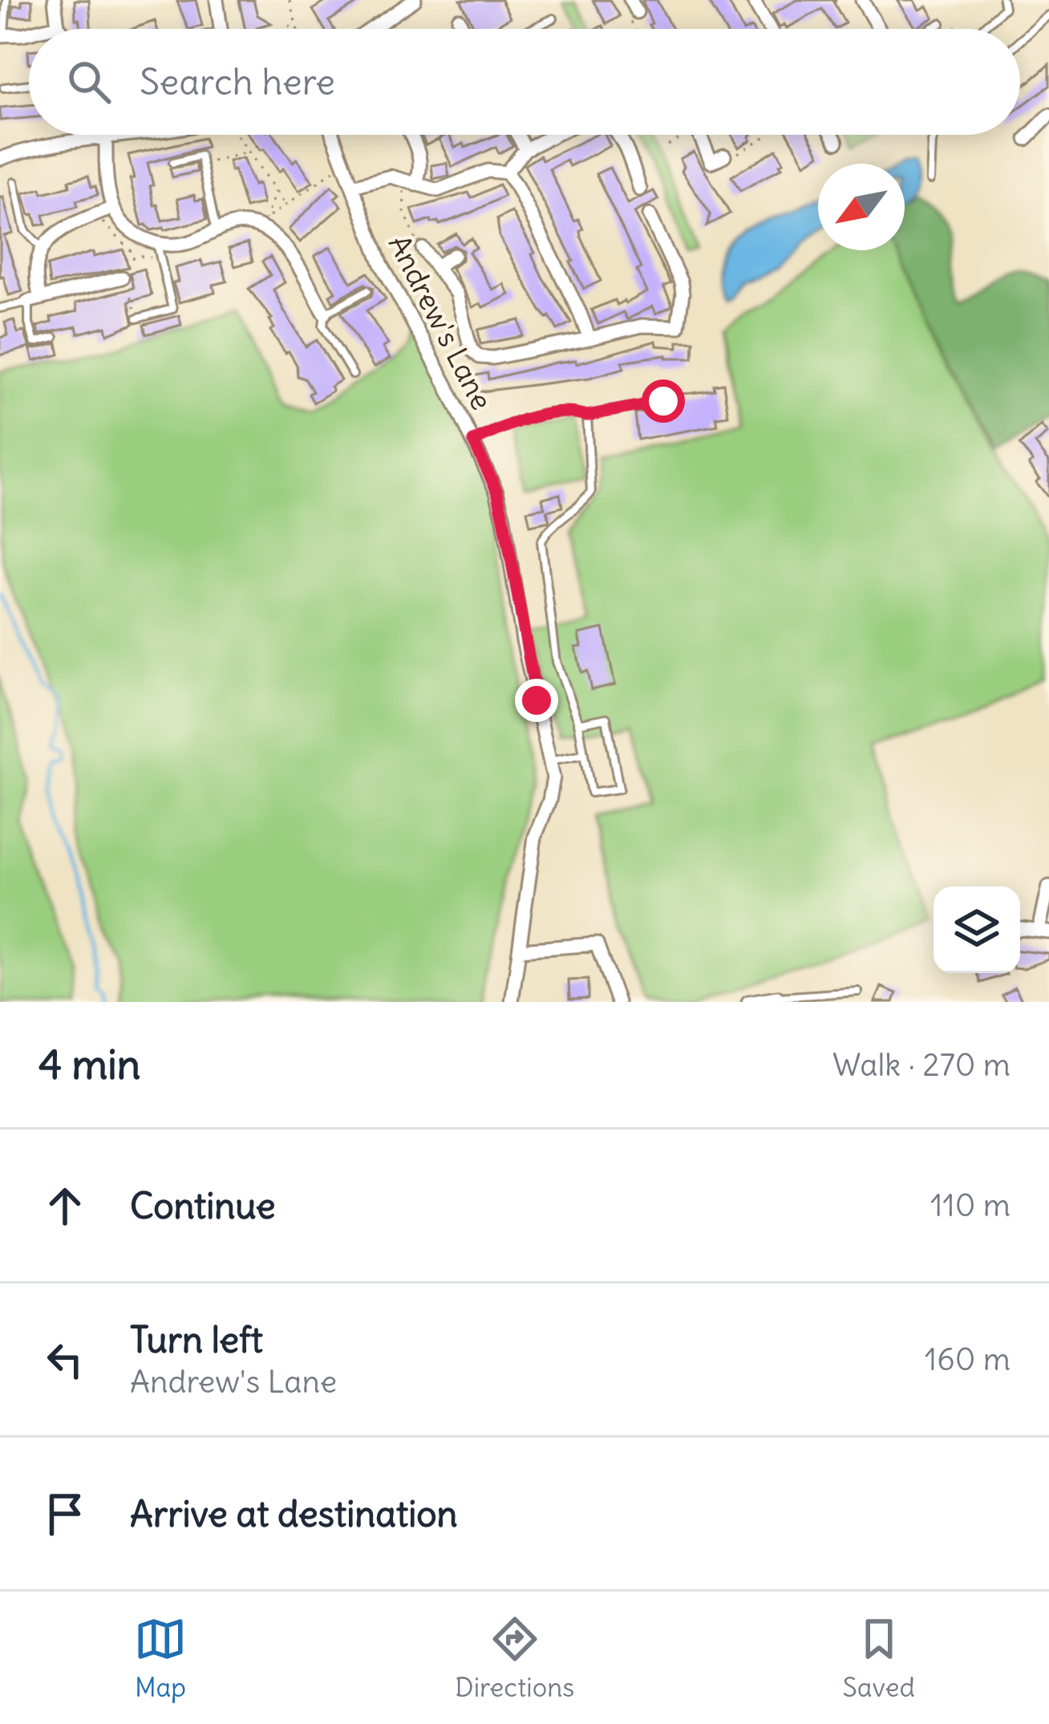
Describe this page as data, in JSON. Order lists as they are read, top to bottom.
{
  "streets": {
    "street": ["Andrew's Lane"]
  },
  "north": "bottom left",
  "page": {
    "search": "Search here",
    "heading": ["4 min", "Walk · 270 m"],
    "list": [
      ["Continue", "110 m"],
      ["Turn left", "Andrew's Lane", "160 m"],
      "Arrive at destination"
    ],
    "nav": ["Map", "Directions", "Saved"]
  }
}
